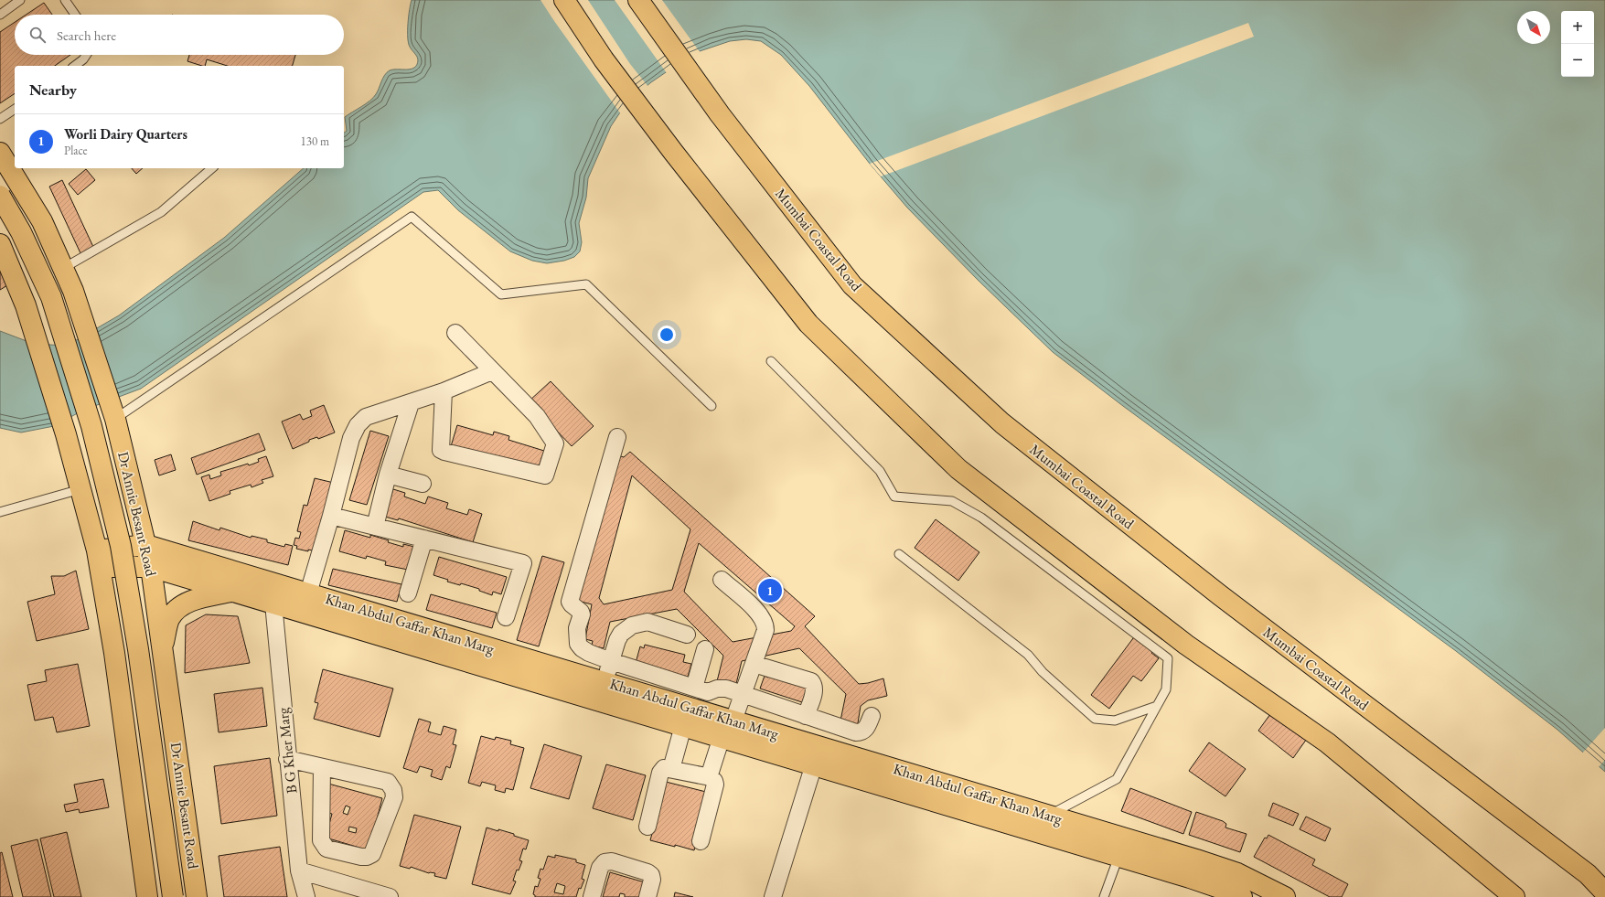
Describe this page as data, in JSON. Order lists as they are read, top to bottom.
{
  "streets": {
    "main road": ["Mumbai Coastal Road", "Dr Annie Besant Road", "Khan Abdul Gaffar Khan Marg"],
    "street": ["B G Kher Marg"]
  },
  "crossings": [
    ["Dr Annie Besant Road", "Khan Abdul Gaffar Khan Marg"],
    ["Khan Abdul Gaffar Khan Marg", "B G Kher Marg"]
  ],
  "north": "bottom right",
  "page": {
    "map_buttons": ["+", "−"],
    "search": "Search here",
    "heading": "Nearby",
    "list": [
      {
        "mark": "1",
        "name": "Worli Dairy Quarters",
        "note": "Place",
        "value": "130 m"
      }
    ],
    "pins": "1"
  }
}
